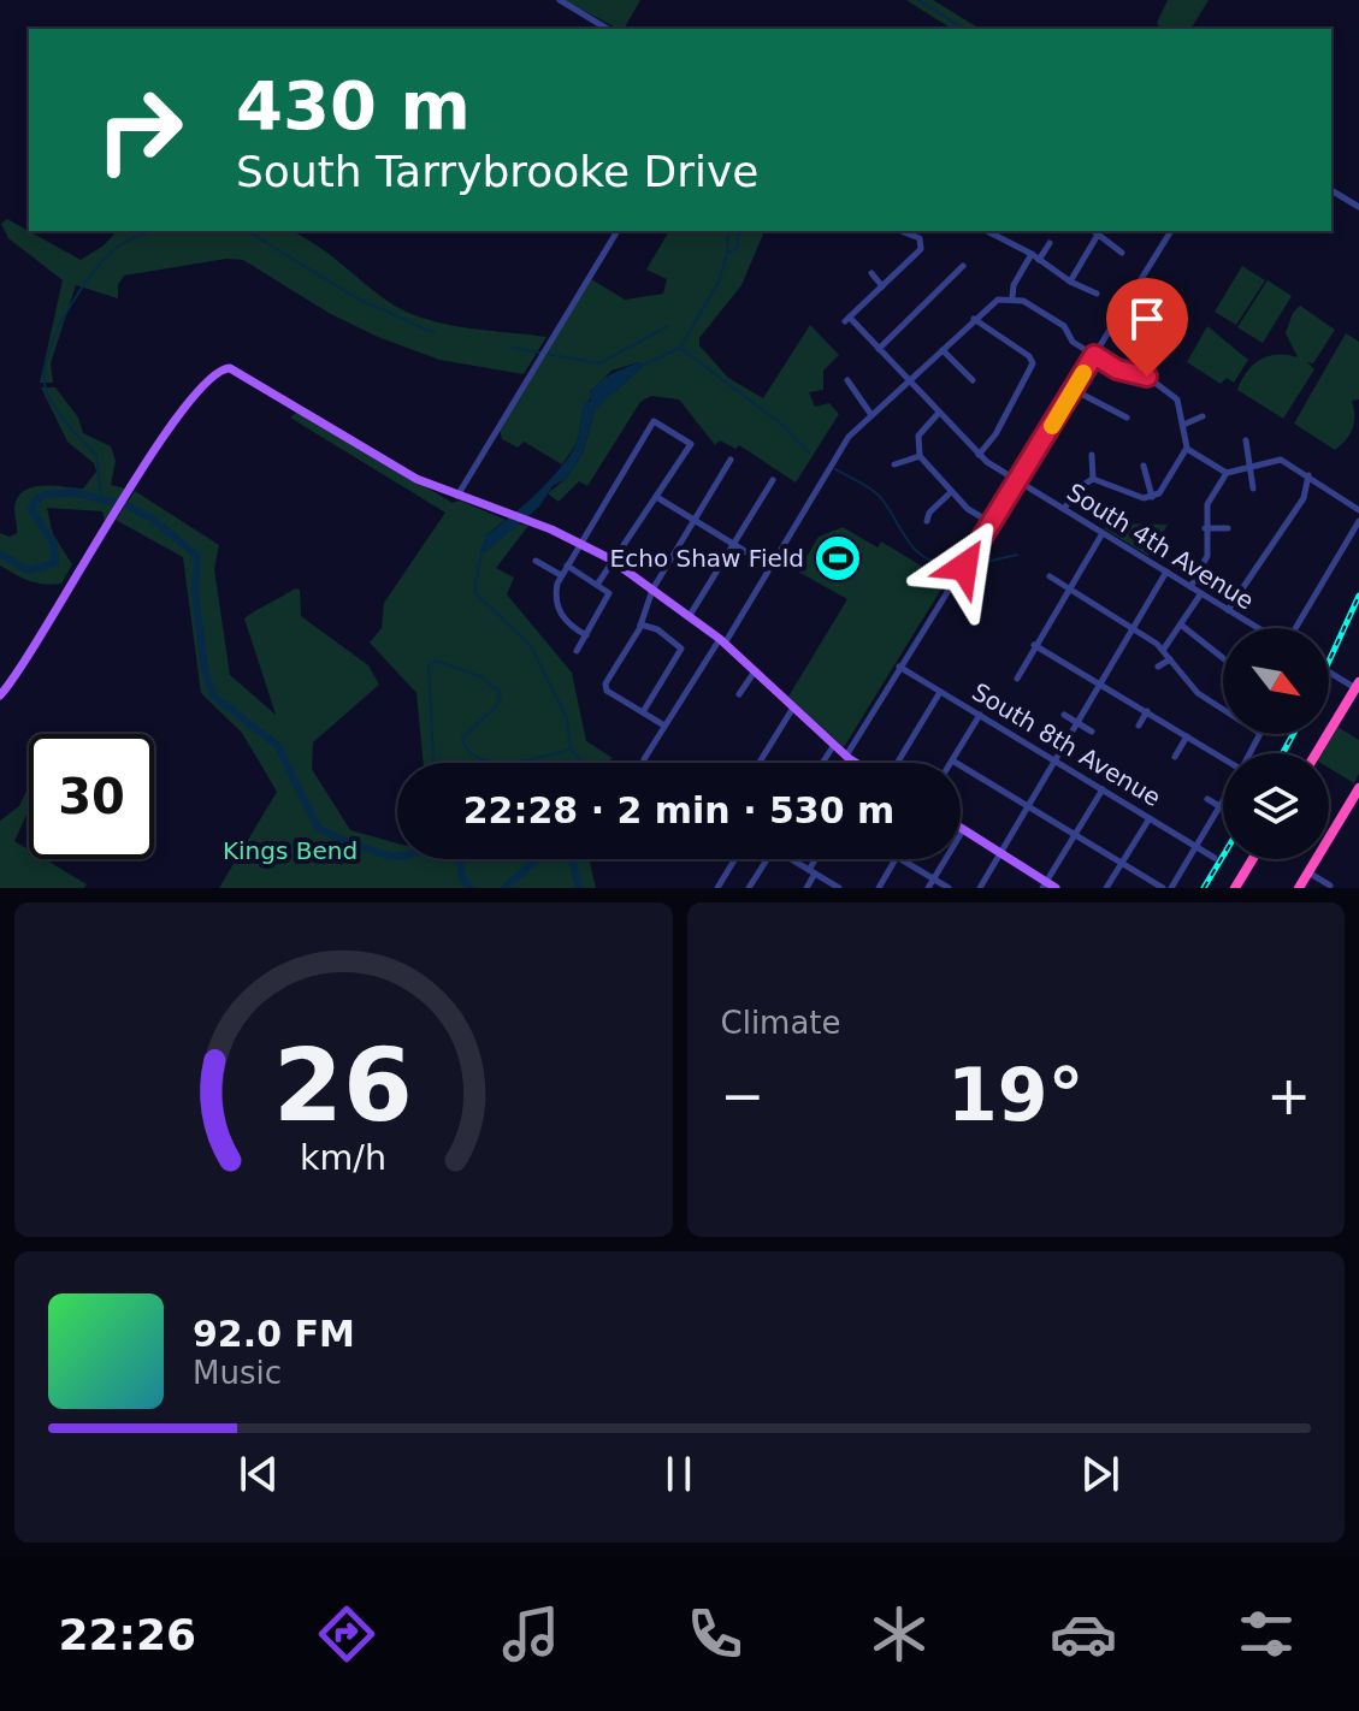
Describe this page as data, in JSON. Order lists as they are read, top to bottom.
{
  "streets": {
    "street": ["South 4th Avenue", "South 8th Avenue"]
  },
  "parks": ["Kings Bend"],
  "places": {
    "sports": ["Echo Shaw Field"]
  },
  "north": "bottom right",
  "page": {
    "turn": ["430 m", "South Tarrybrooke Drive"],
    "limit": "30",
    "trip": "22:28 · 2 min · 530 m",
    "tile": "Climate",
    "heat": ["−", "19°", "+"],
    "song": ["92.0 FM", "Music"],
    "tabs": "22:26",
    "gauge": ["26", "km/h"]
  }
}
